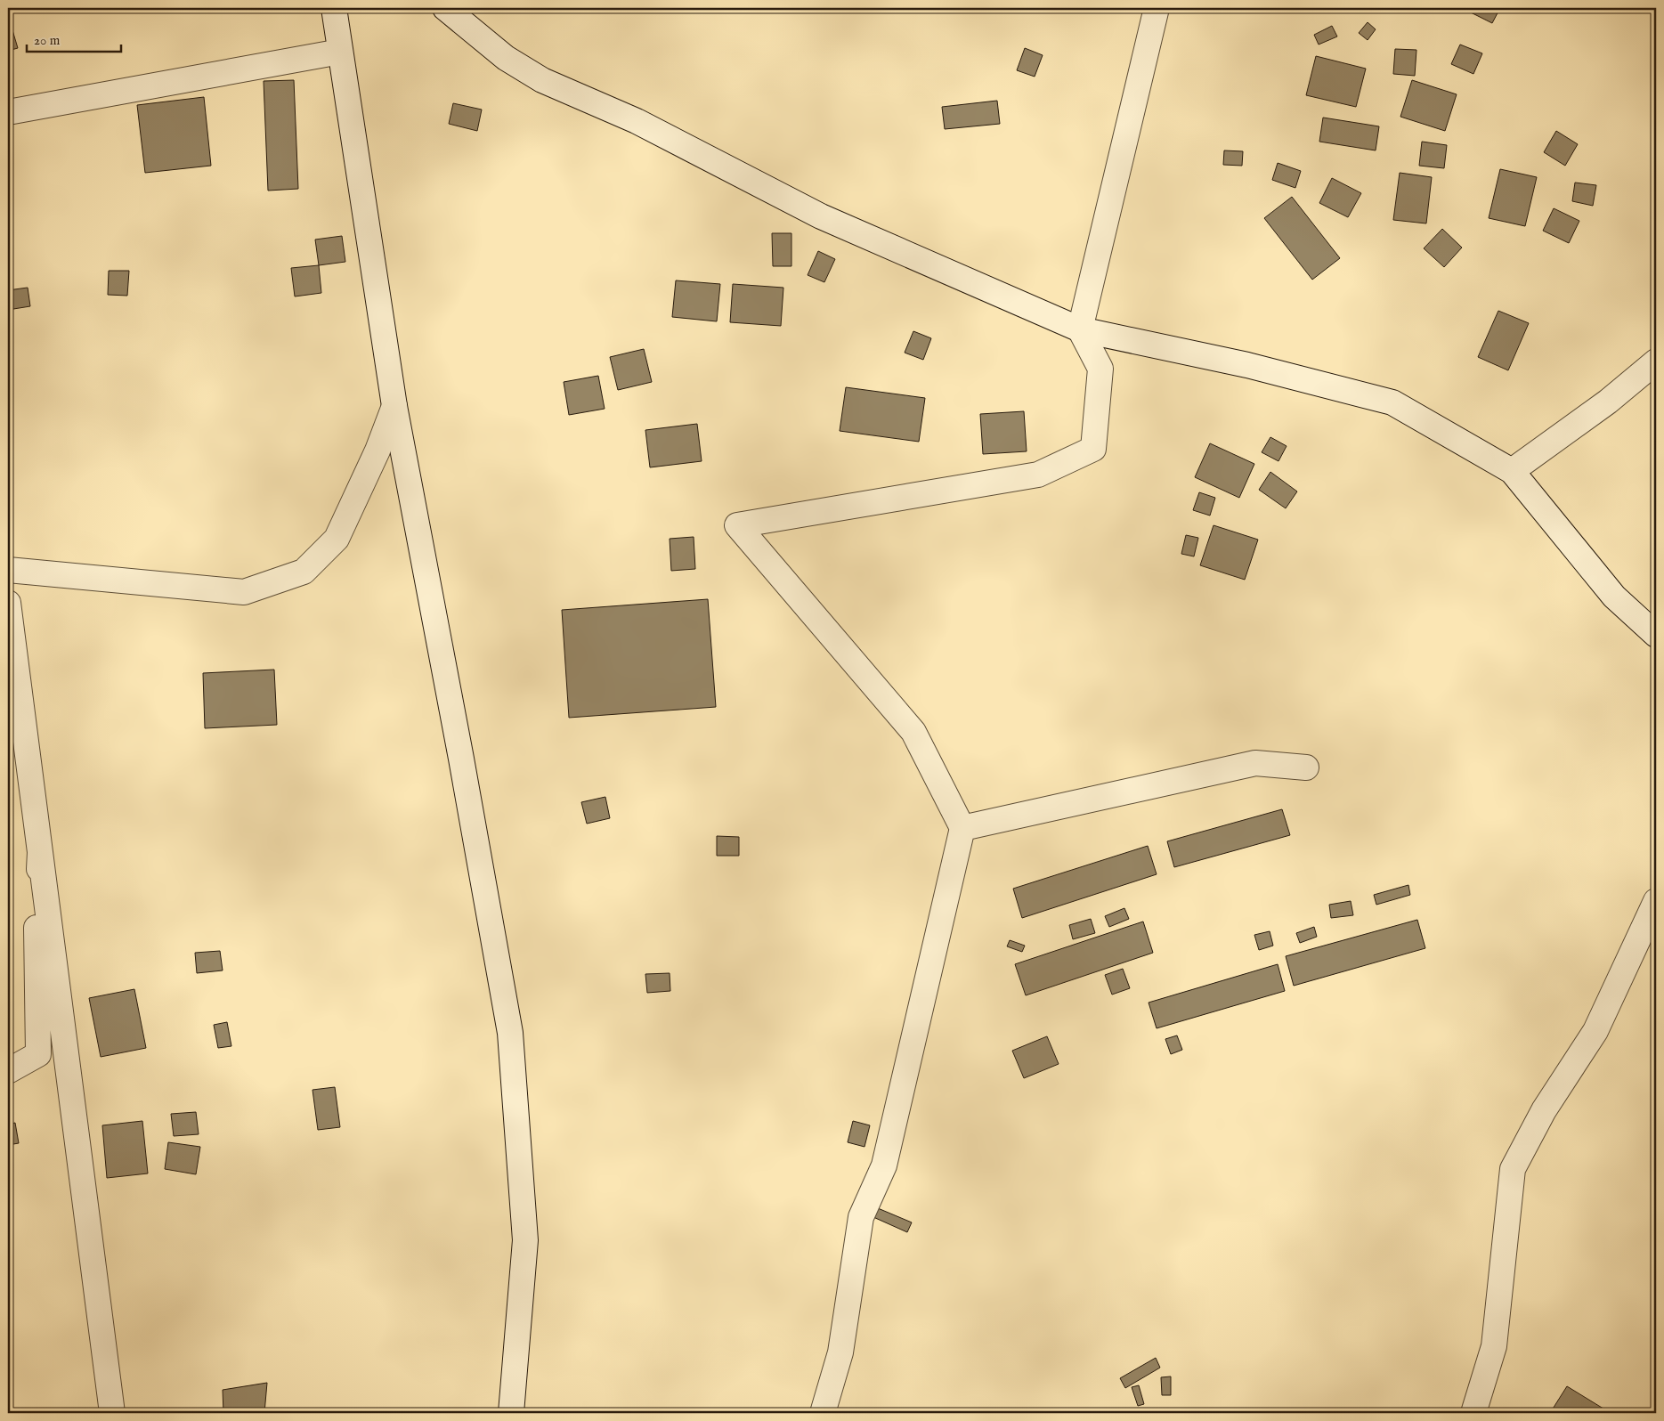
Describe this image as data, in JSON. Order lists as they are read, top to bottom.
{
  "scale_bar": "20 m"
}
